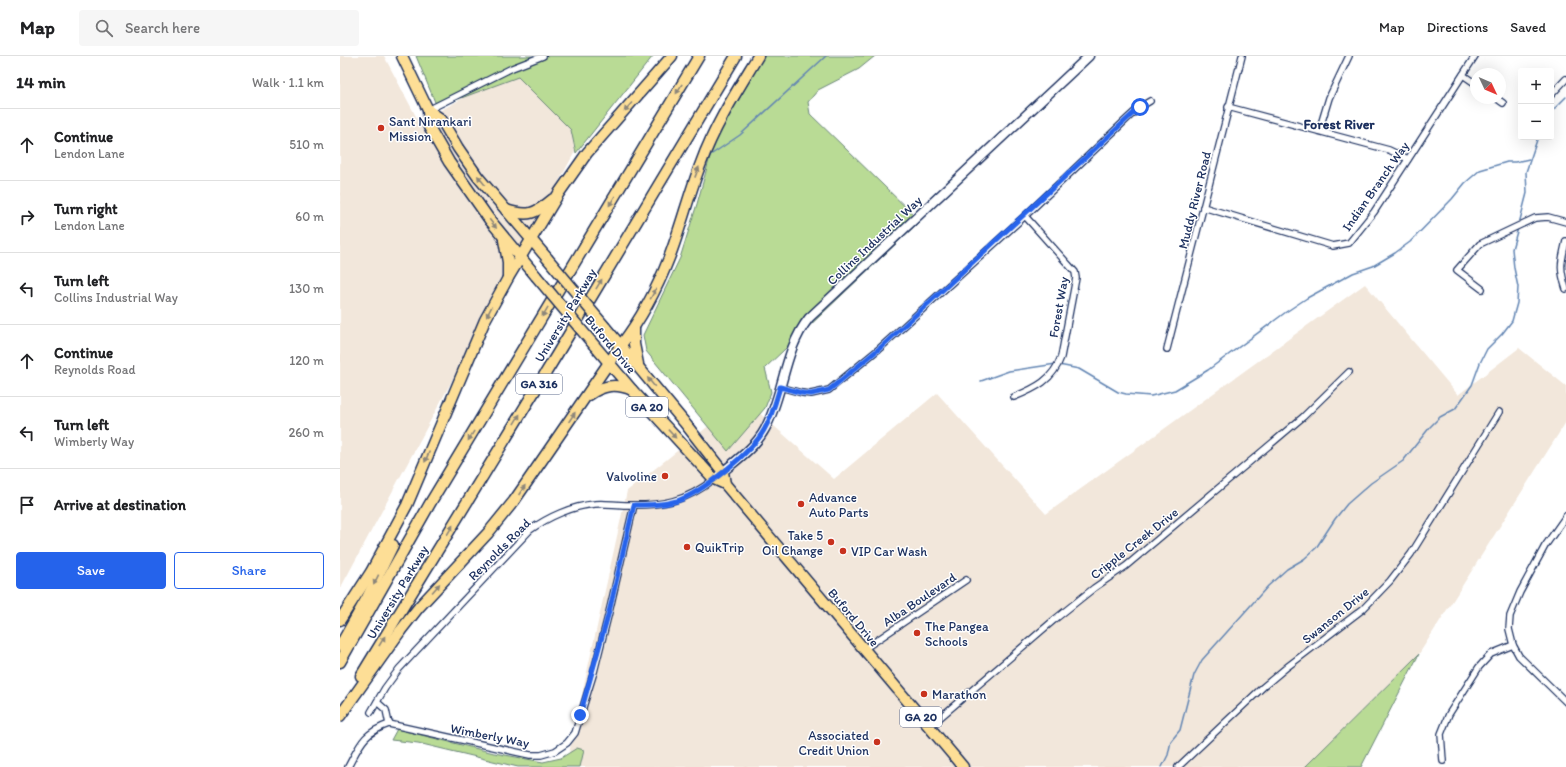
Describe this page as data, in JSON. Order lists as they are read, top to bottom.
{
  "streets": {
    "highway": [
      "University Parkway",
      "Buford Drive",
      "GA 316",
      "GA 20"
    ],
    "street": [
      "Indian Branch Way",
      "Muddy River Road",
      "Collins Industrial Way",
      "Forest Way",
      "Cripple Creek Drive",
      "Reynolds Road",
      "Alba Boulevard",
      "Swanson Drive",
      "Wimberly Way"
    ]
  },
  "crossings": [
    ["Indian Branch Way", "Muddy River Road"],
    ["Collins Industrial Way", "Buford Drive"],
    ["Collins Industrial Way", "Reynolds Road"],
    ["Buford Drive", "Cripple Creek Drive"],
    ["Buford Drive", "Reynolds Road"],
    ["Buford Drive", "Alba Boulevard"],
    ["Reynolds Road", "Wimberly Way"]
  ],
  "districts": ["Forest River"],
  "places": [
    "Sant Nirankari Mission",
    "Valvoline",
    "Advance Auto Parts",
    "Take 5 Oil Change",
    "QuikTrip",
    "VIP Car Wash",
    "The Pangea Schools",
    "Marathon",
    "Associated Credit Union"
  ],
  "north": "bottom right",
  "page": {
    "header": "Map",
    "search": "Search here",
    "nav": ["Map", "Directions", "Saved"],
    "heading": ["14 min", "Walk · 1.1 km"],
    "map_buttons": ["+", "−"],
    "list": [
      ["Continue", "Lendon Lane", "510 m"],
      ["Turn right", "Lendon Lane", "60 m"],
      ["Turn left", "Collins Industrial Way", "130 m"],
      ["Continue", "Reynolds Road", "120 m"],
      ["Turn left", "Wimberly Way", "260 m"],
      "Arrive at destination"
    ],
    "buttons": ["Save", "Share"]
  }
}
